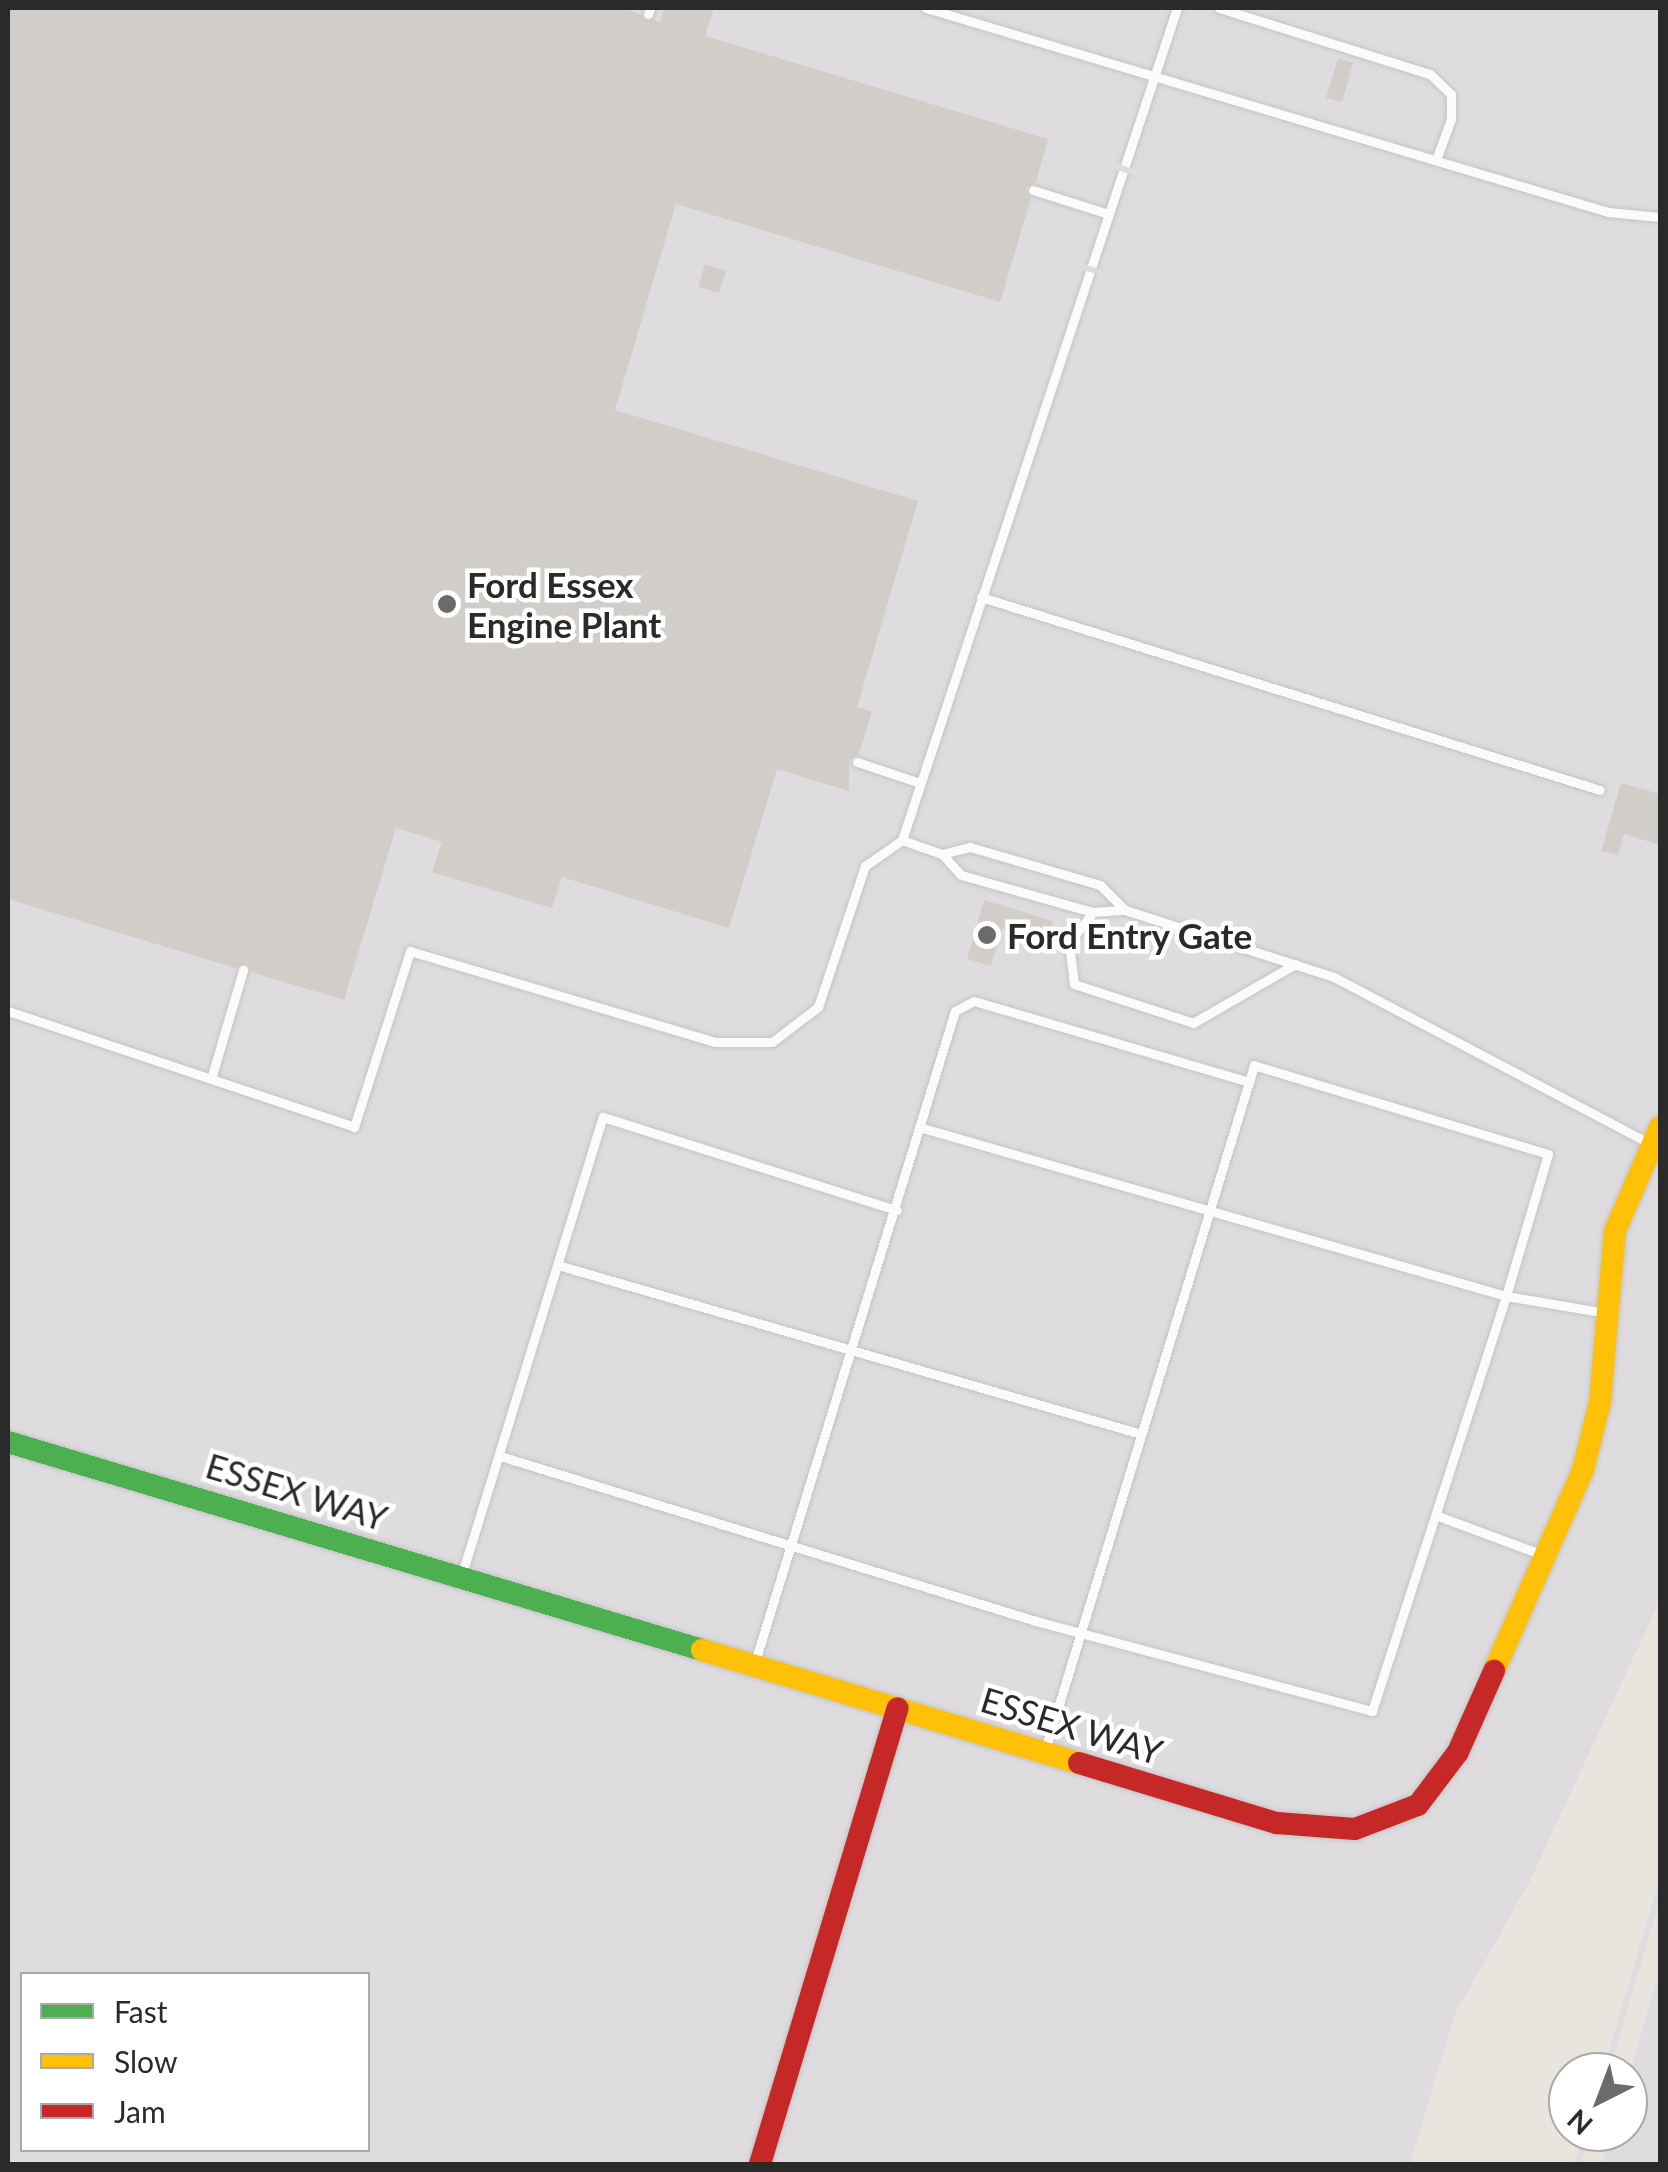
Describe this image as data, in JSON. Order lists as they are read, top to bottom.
{
  "streets": {
    "street": ["ESSEX WAY"]
  },
  "places": ["Ford Essex Engine Plant", "Ford Entry Gate"],
  "legend": ["Fast", "Slow", "Jam"],
  "north": "bottom left"
}
